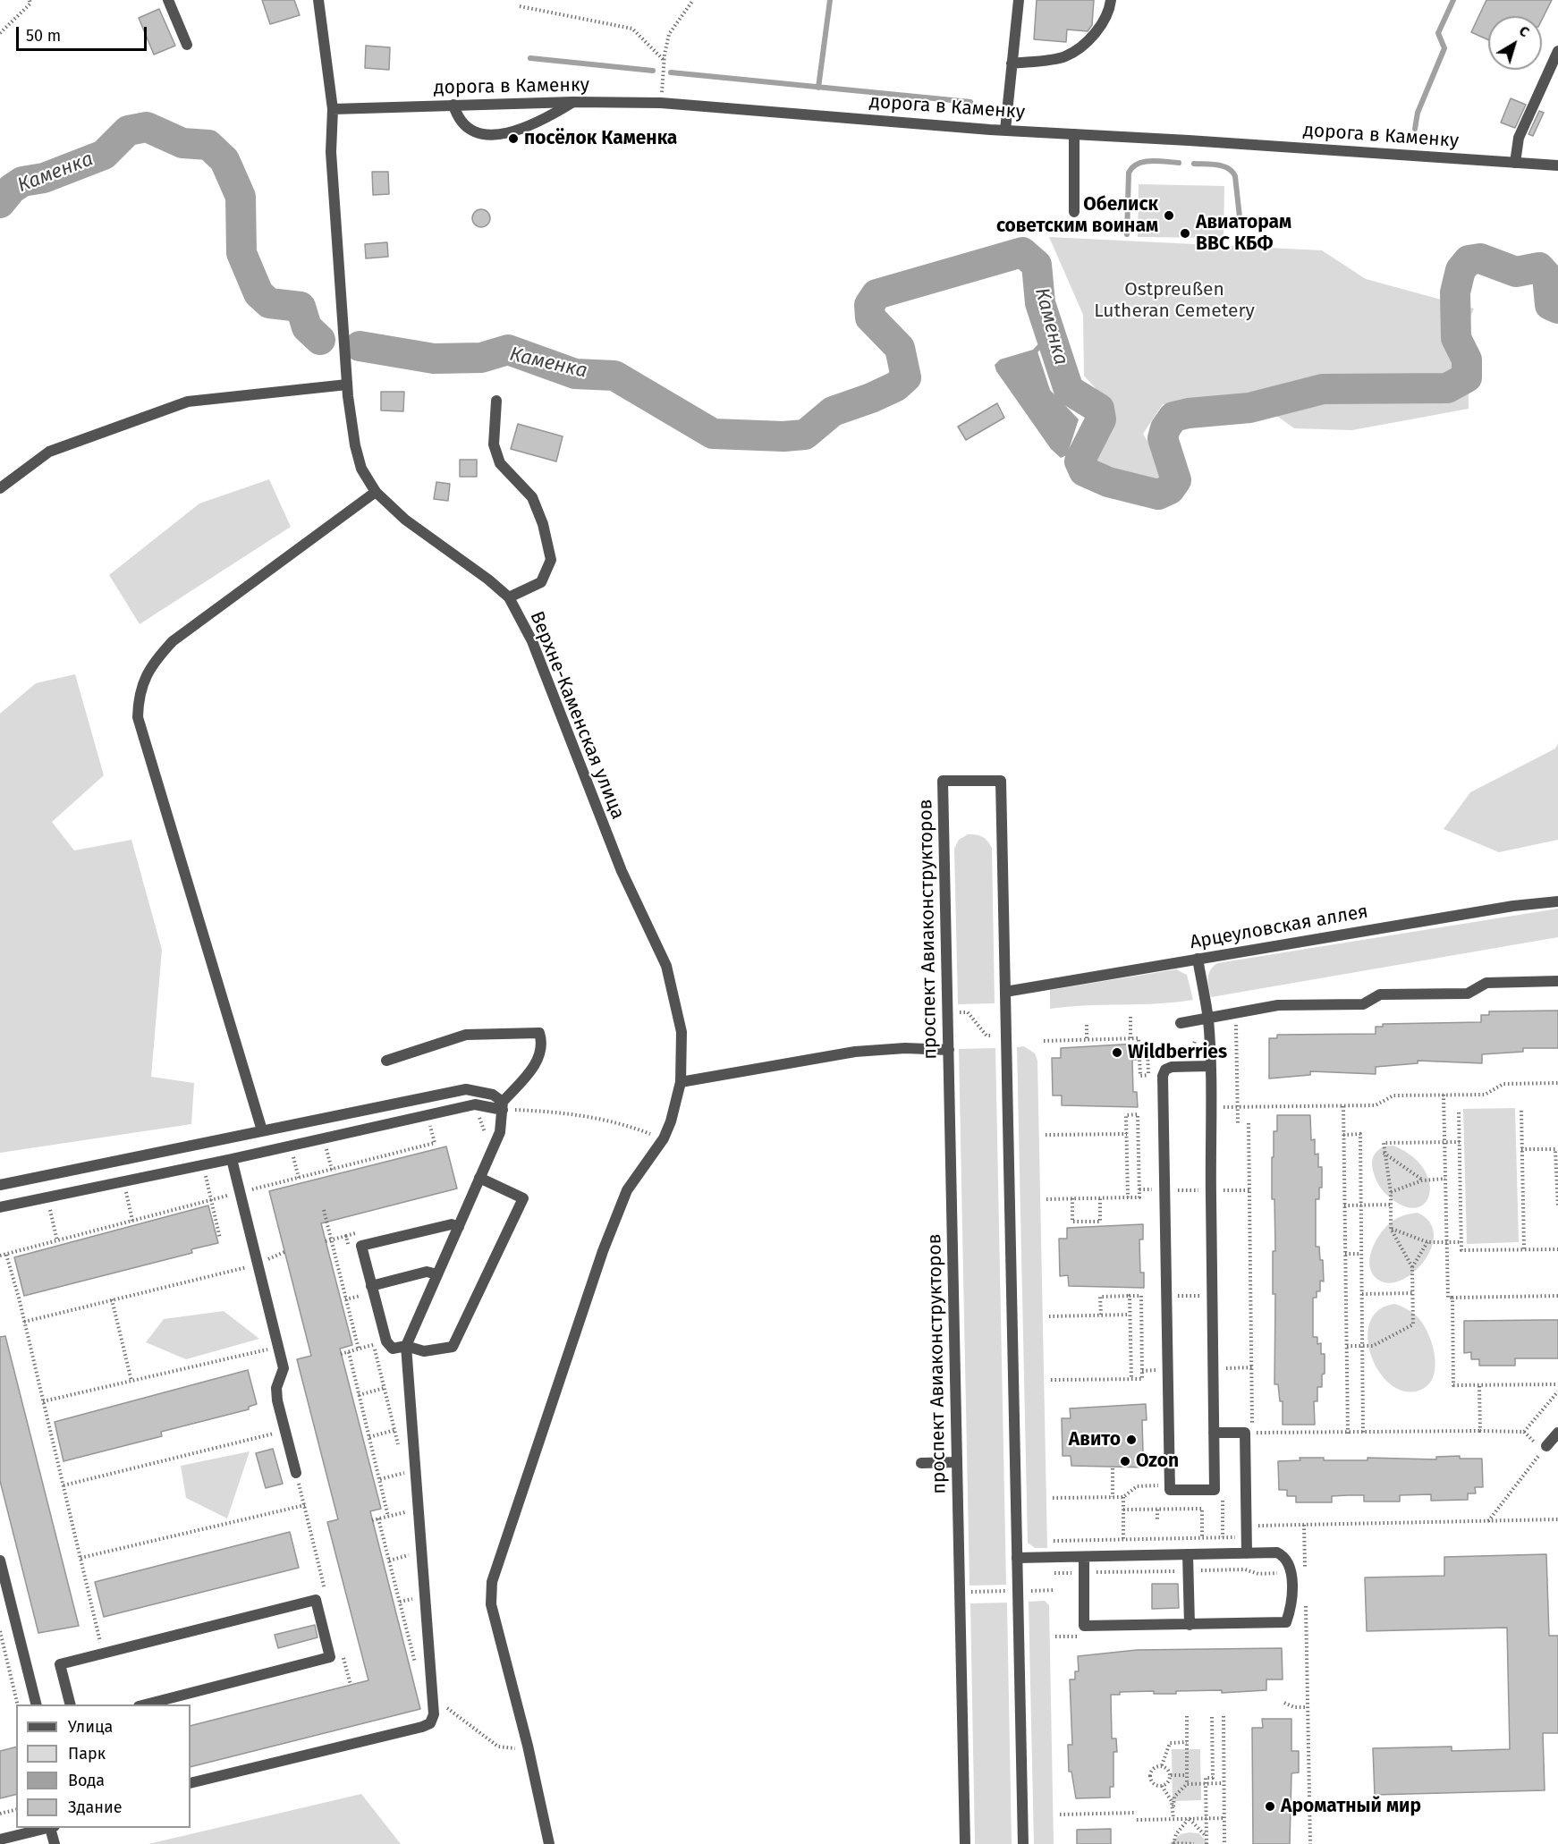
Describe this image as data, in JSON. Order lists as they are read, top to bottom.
{
  "streets": {
    "street": [
      "дорога в Каменку",
      "Верхне-Каменская улица",
      "Арцеуловская аллея",
      "проспект Авиаконструкторов"
    ]
  },
  "crossings": [
    ["дорога в Каменку", "Верхне-Каменская улица"],
    ["Арцеуловская аллея", "проспект Авиаконструкторов"]
  ],
  "water": ["Каменка"],
  "parks": ["Ostpreußen Lutheran Cemetery"],
  "places": [
    "посёлок Каменка",
    "Обелиск советским воинам",
    "Авиаторам ВВС КБФ",
    "Wildberries",
    "Авито",
    "Ozon",
    "Ароматный мир"
  ],
  "legend": [
    "Улица",
    "Парк",
    "Вода",
    "Здание"
  ],
  "scale_bar": "50 m",
  "north": "top right"
}
